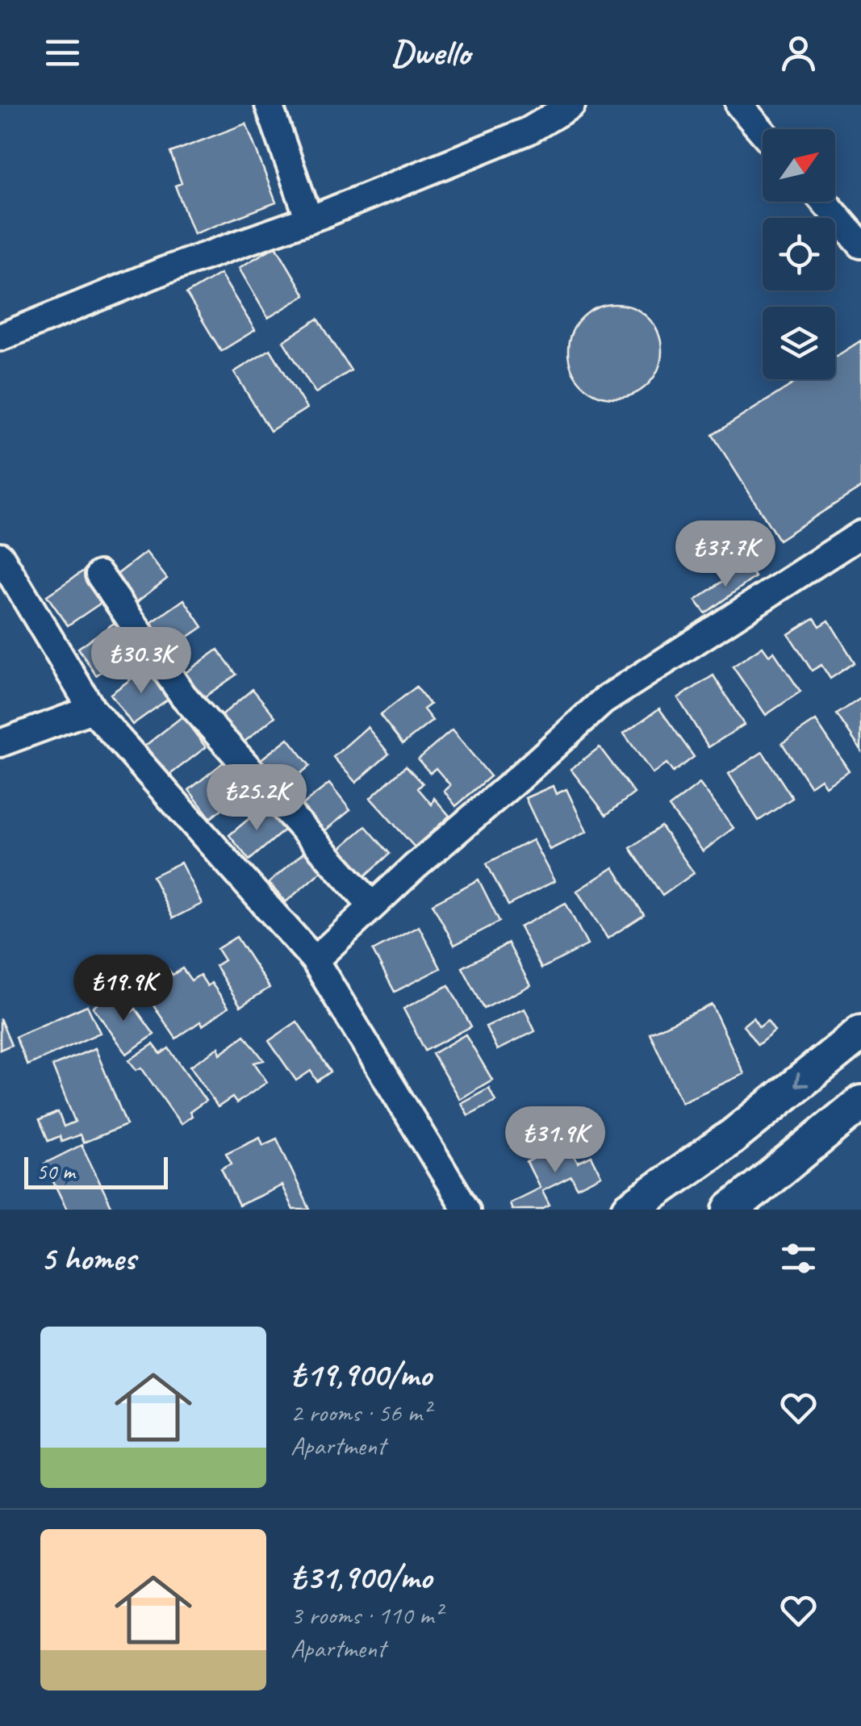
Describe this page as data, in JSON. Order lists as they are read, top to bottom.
{
  "scale_bar": "50 m",
  "north": "top right",
  "page": {
    "header": "Dwello",
    "price": [
      "₺37.7K",
      "₺30.3K",
      "₺25.2K",
      "₺19.9K",
      "₺31.9K"
    ],
    "scale": "50 m",
    "heading": "5 homes",
    "list": [
      {
        "name": "₺19,900/mo",
        "note": "2 rooms · 56 m² · Apartment"
      },
      {
        "name": "₺31,900/mo",
        "note": "3 rooms · 110 m² · Apartment"
      }
    ]
  }
}
